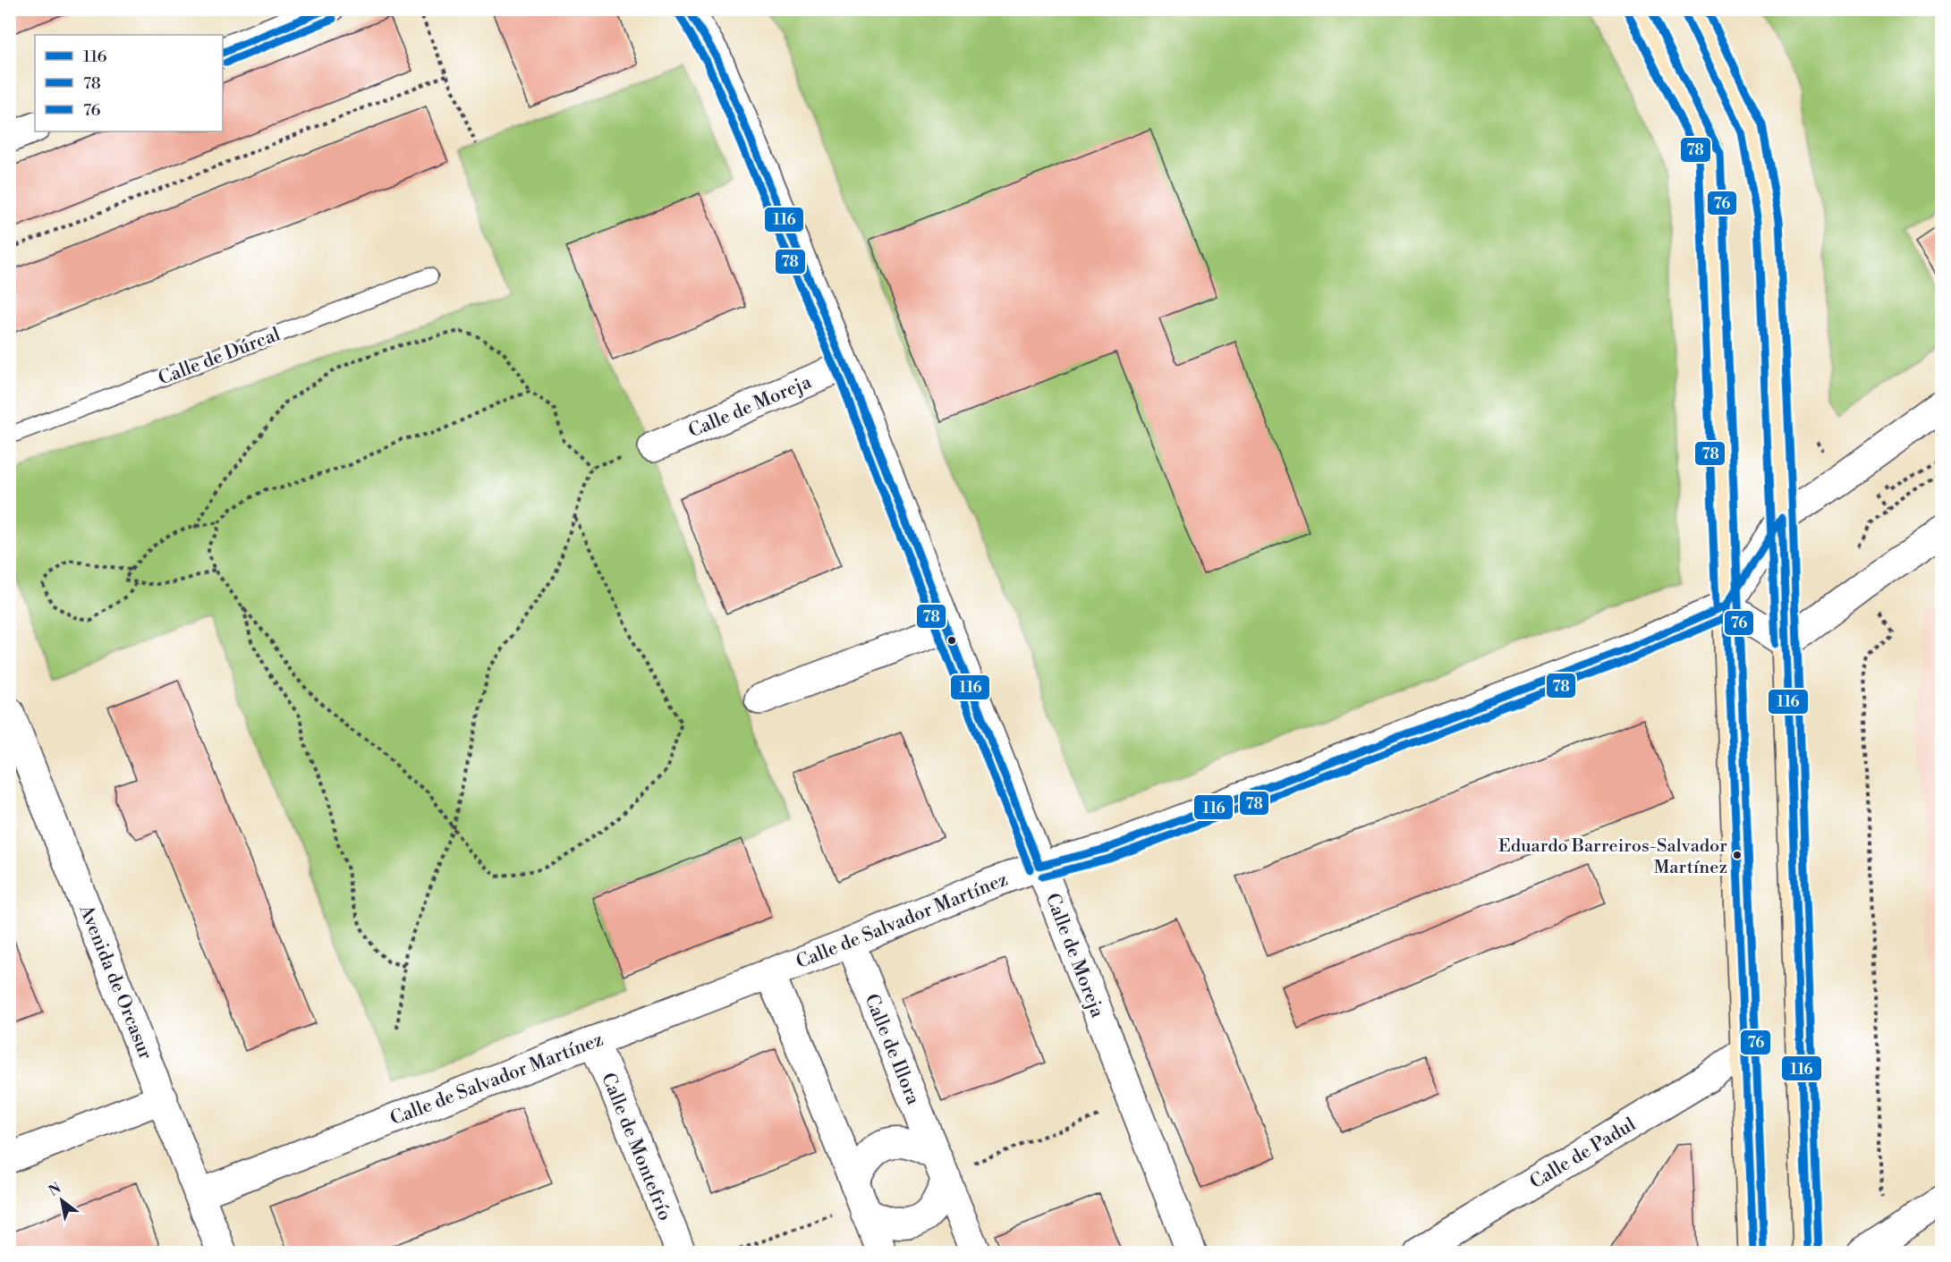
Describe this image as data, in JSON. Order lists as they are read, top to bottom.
{
  "streets": {
    "street": [
      "Calle de Moreja",
      "Calle de Salvador Martínez",
      "Avenida de Orcasur",
      "Calle de Illora",
      "Calle de Montefrío",
      "Calle de Padul"
    ],
    "lane": ["Calle de Dúrcal"]
  },
  "crossings": [
    ["Calle de Moreja", "Calle de Salvador Martínez"],
    ["Calle de Salvador Martínez", "Avenida de Orcasur"],
    ["Calle de Salvador Martínez", "Calle de Illora"],
    ["Calle de Salvador Martínez", "Calle de Montefrío"]
  ],
  "places": ["Eduardo Barreiros-Salvador Martínez"],
  "lines": ["transit line 116", "transit line 76", "transit line 78"],
  "legend": ["116", "78", "76"],
  "north": "top left"
}
